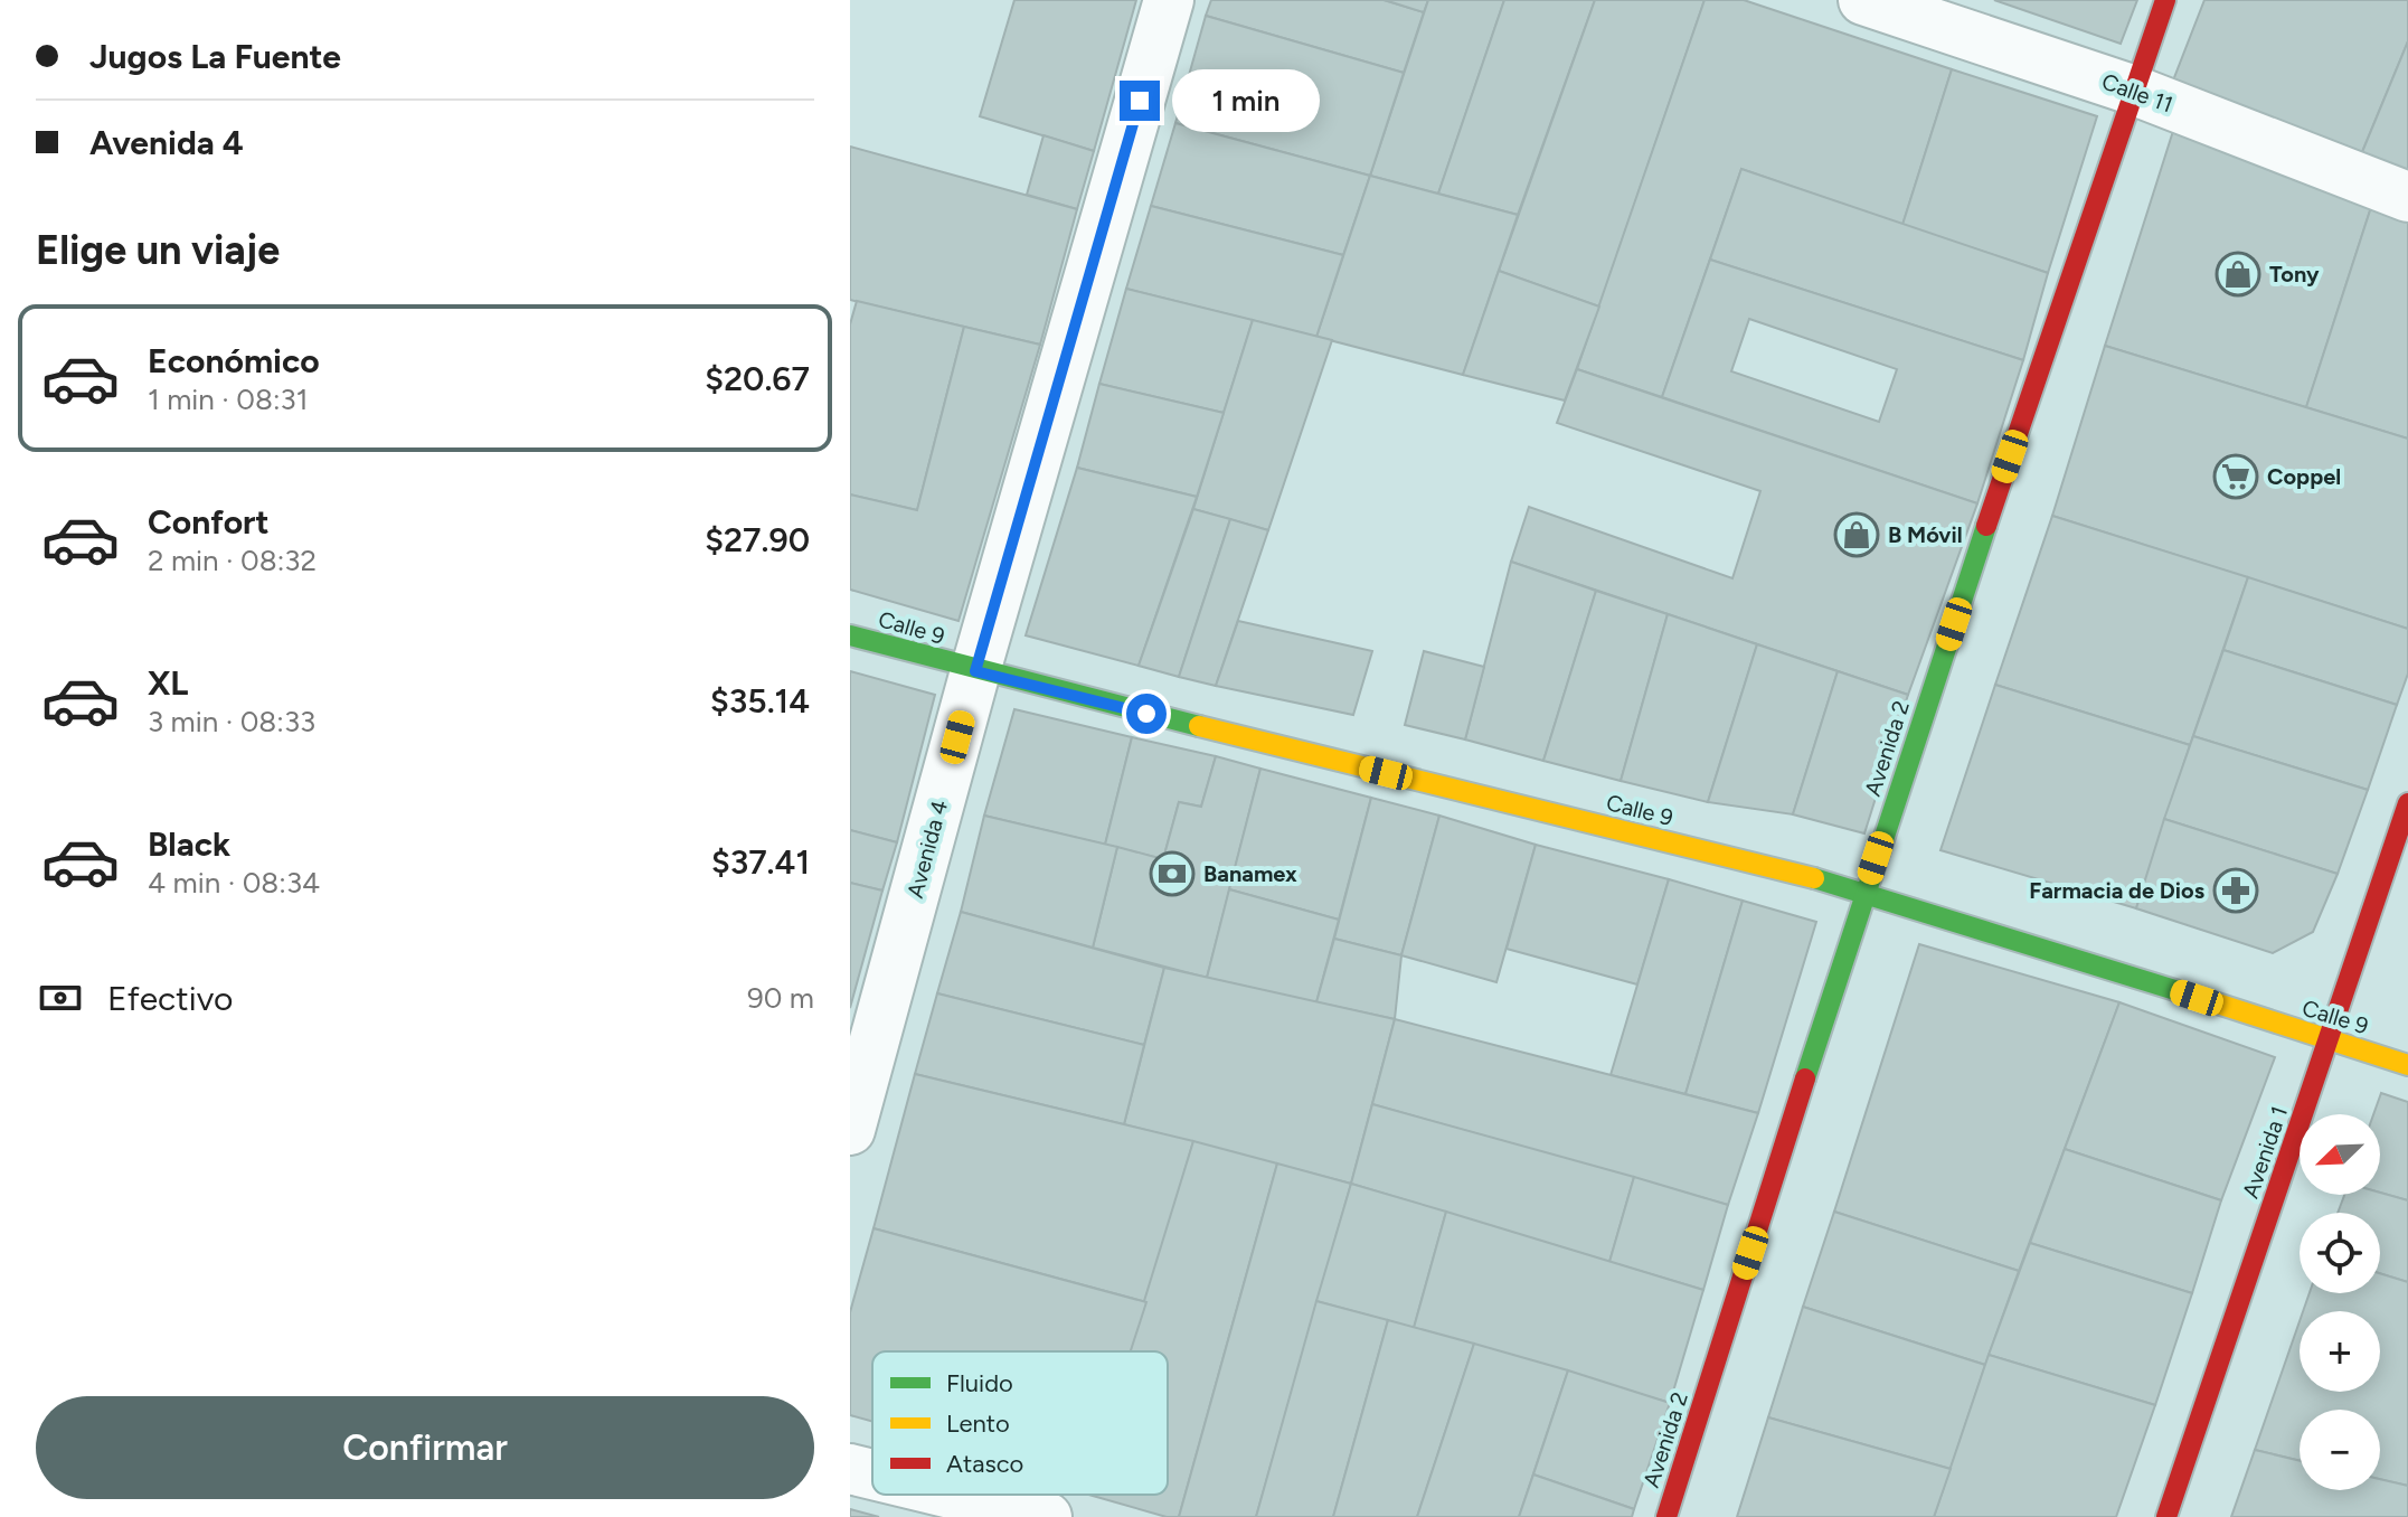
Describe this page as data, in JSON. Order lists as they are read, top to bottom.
{
  "streets": {
    "street": [
      "Calle 11",
      "Calle 9",
      "Avenida 2",
      "Avenida 4",
      "Avenida 1"
    ]
  },
  "crossings": [
    ["Calle 11", "Avenida 2"],
    ["Calle 9", "Avenida 2"],
    ["Calle 9", "Avenida 4"],
    ["Calle 9", "Avenida 1"]
  ],
  "places": {
    "shop": ["Tony", "B Móvil"],
    "supermarket": ["Coppel"],
    "bank": ["Banamex"],
    "pharmacy": ["Farmacia de Dios"]
  },
  "legend": ["Fluido", "Lento", "Atasco"],
  "north": "bottom left",
  "page": {
    "banner": ["Jugos La Fuente", "Avenida 4"],
    "bubble": "1 min",
    "heading": "Elige un viaje",
    "list": [
      {
        "name": "Económico",
        "note": "1 min · 08:31",
        "value": "$20.67"
      },
      {
        "name": "Confort",
        "note": "2 min · 08:32",
        "value": "$27.90"
      },
      {
        "name": "XL",
        "note": "3 min · 08:33",
        "value": "$35.14"
      },
      {
        "name": "Black",
        "note": "4 min · 08:34",
        "value": "$37.41"
      }
    ],
    "pay": ["Efectivo", "90 m"],
    "map_buttons": ["+", "−"],
    "buttons": "Confirmar"
  }
}
